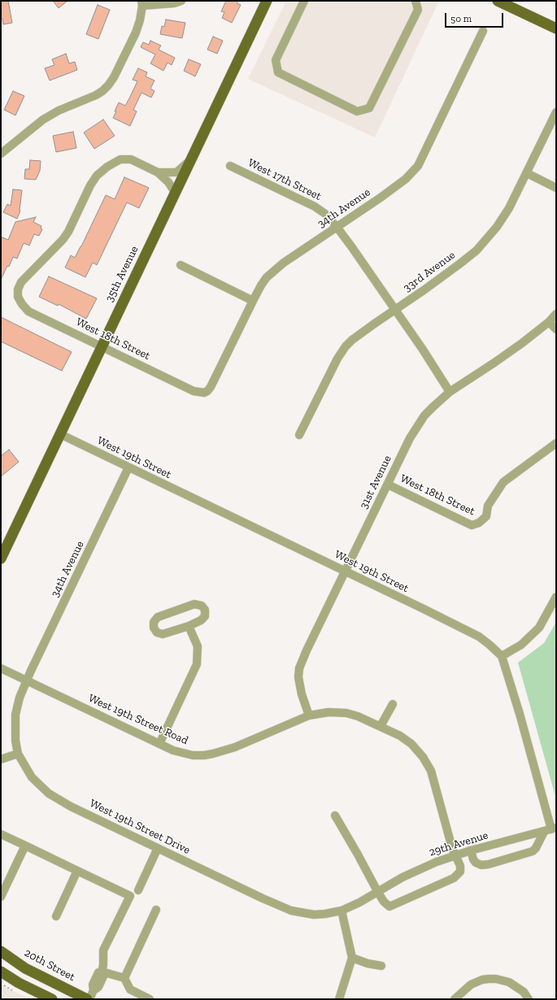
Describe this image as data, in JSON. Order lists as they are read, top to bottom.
{
  "streets": {
    "main road": ["35th Avenue", "20th Street"],
    "street": [
      "West 17th Street",
      "34th Avenue",
      "33rd Avenue",
      "West 18th Street",
      "West 19th Street",
      "31st Avenue",
      "West 19th Street Road",
      "West 19th Street Drive",
      "29th Avenue"
    ]
  },
  "crossings": [
    ["West 17th Street", "34th Avenue"],
    ["West 17th Street", "33rd Avenue"],
    ["West 17th Street", "31st Avenue"],
    ["34th Avenue", "West 18th Street"],
    ["34th Avenue", "West 19th Street"],
    ["34th Avenue", "West 19th Street Road"],
    ["34th Avenue", "West 19th Street Drive"],
    ["35th Avenue", "West 18th Street"],
    ["35th Avenue", "West 19th Street"],
    ["West 18th Street", "31st Avenue"],
    ["West 19th Street", "31st Avenue"],
    ["31st Avenue", "West 19th Street Road"],
    ["West 19th Street Road", "West 19th Street Drive"],
    ["West 19th Street Road", "29th Avenue"],
    ["West 19th Street Drive", "29th Avenue"]
  ],
  "scale_bar": "50 m"
}
